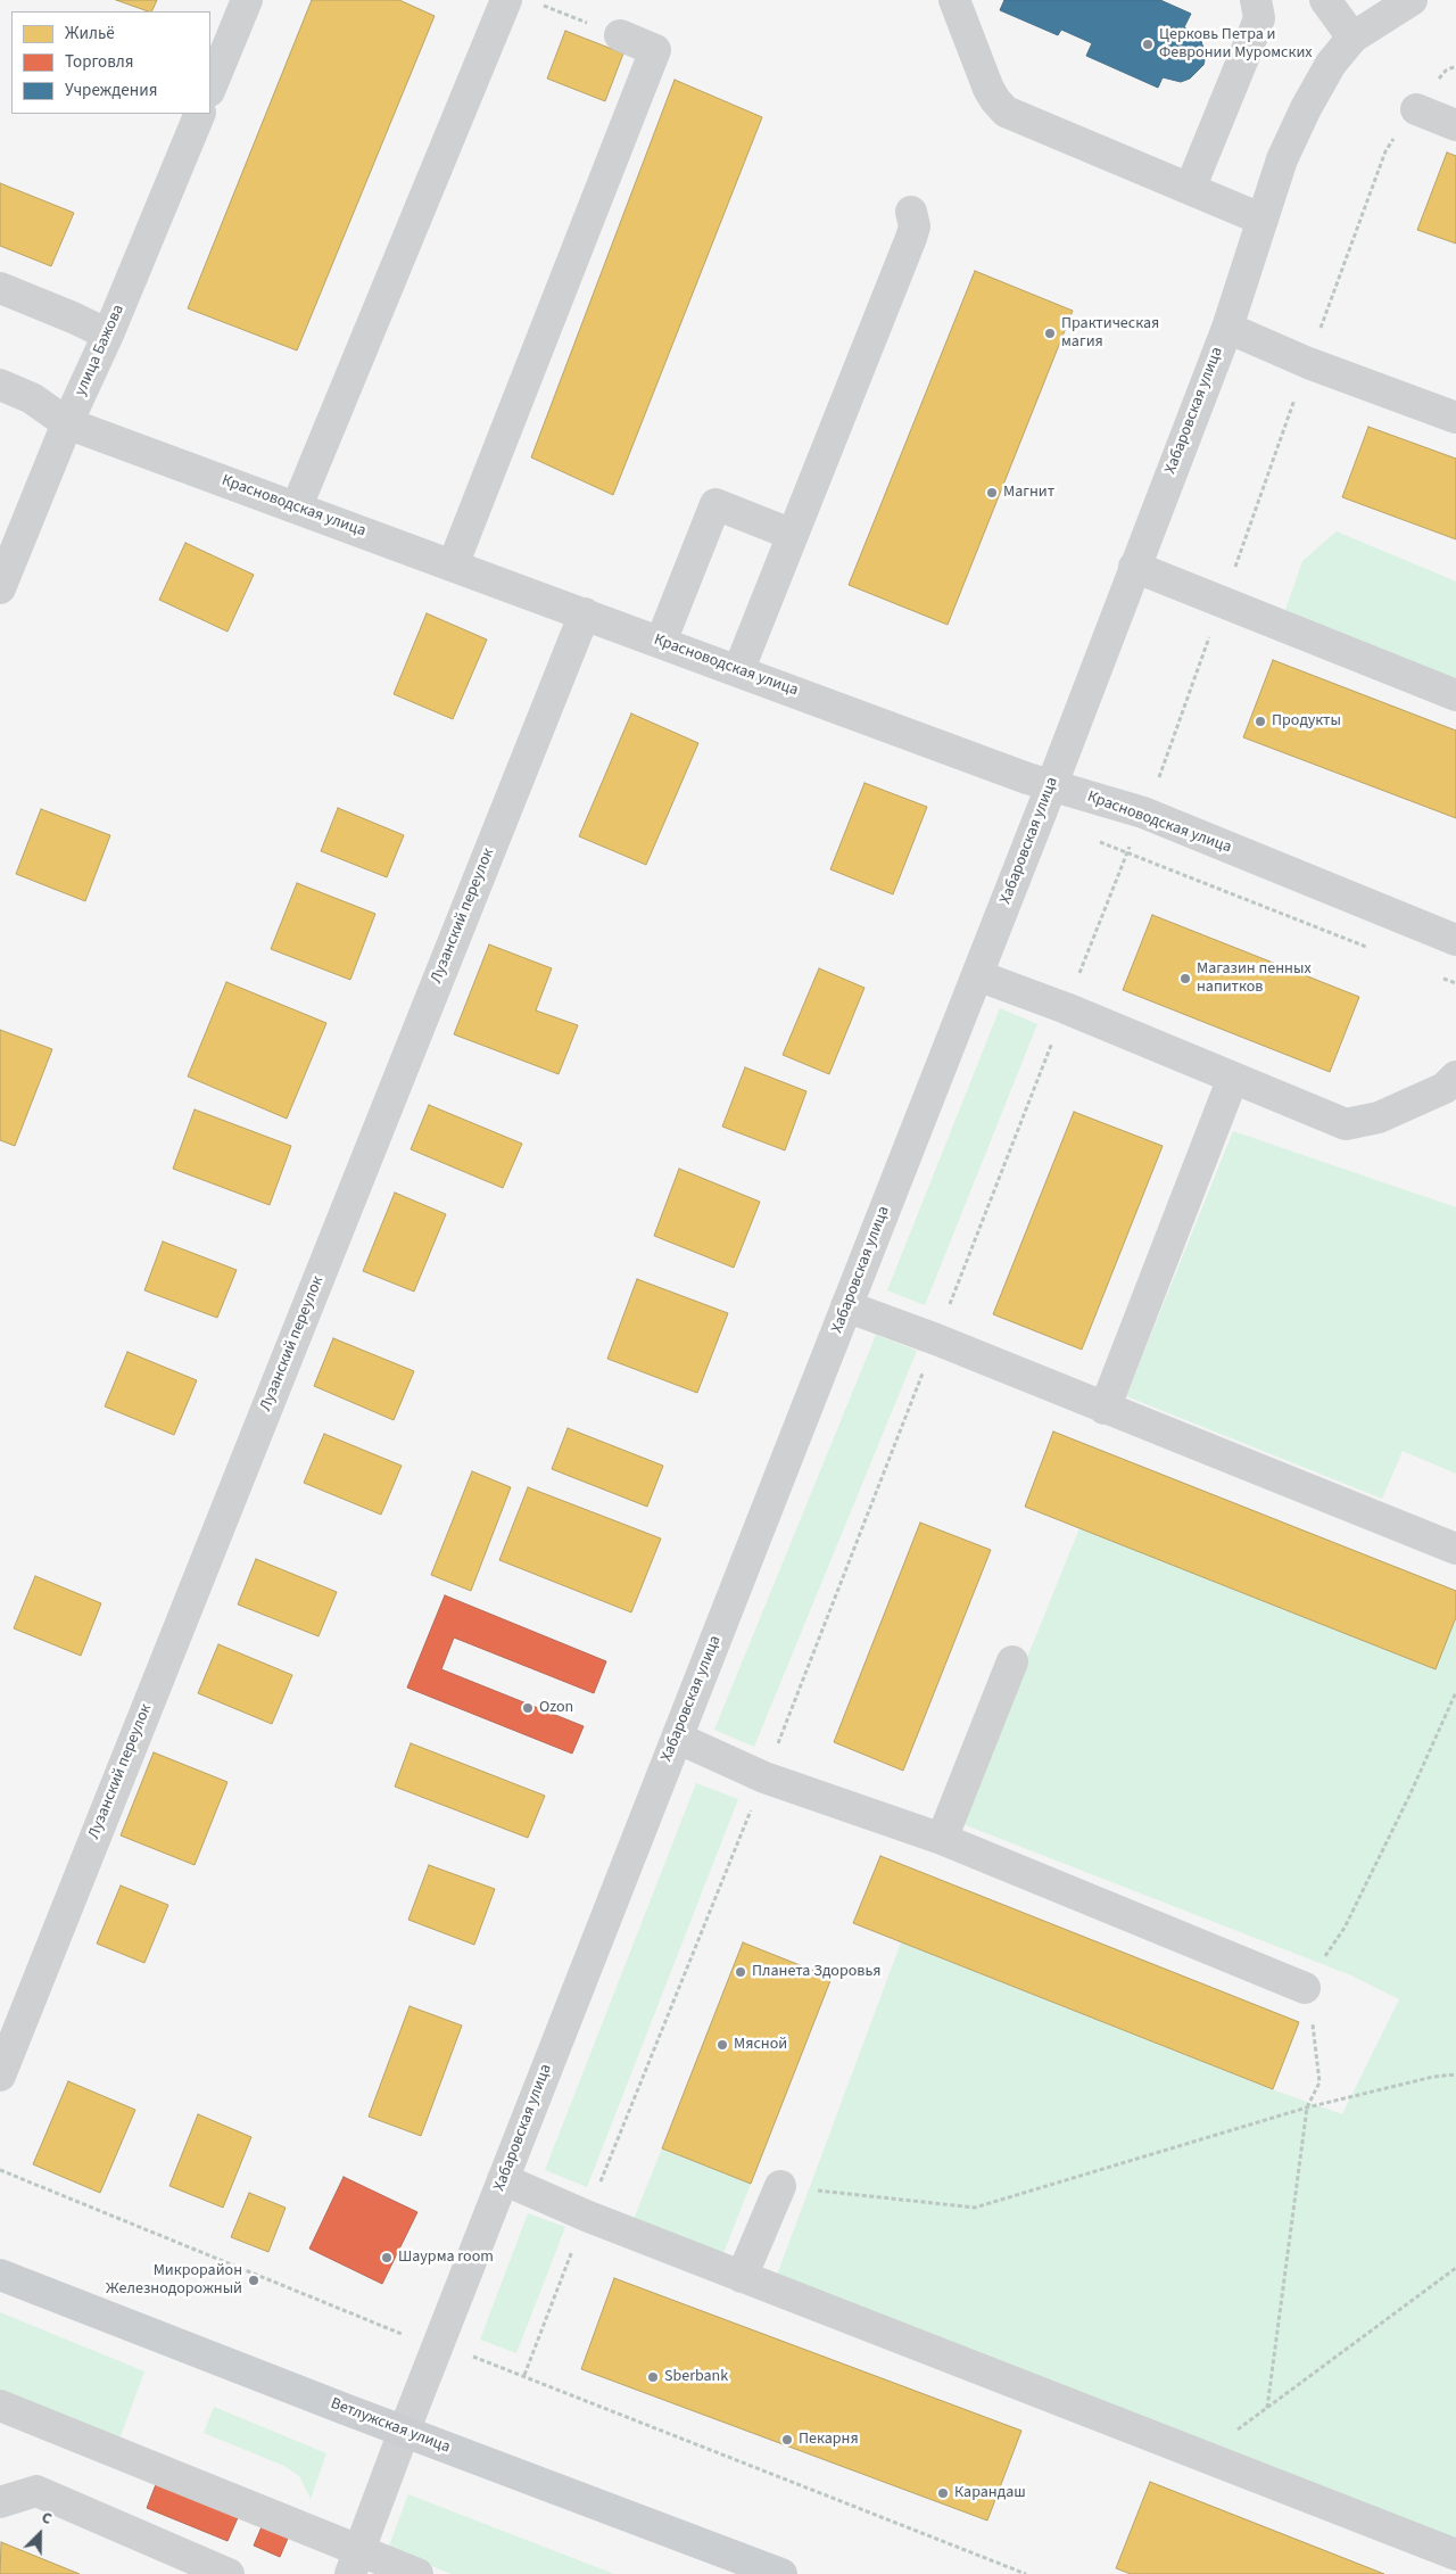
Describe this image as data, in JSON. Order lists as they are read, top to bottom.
{
  "streets": {
    "main road": ["Ветлужская улица"],
    "street": [
      "улица Бажова",
      "Хабаровская улица",
      "Красноводская улица",
      "Лузанский переулок"
    ]
  },
  "crossings": [
    ["улица Бажова", "Красноводская улица"],
    ["Хабаровская улица", "Красноводская улица"],
    ["Хабаровская улица", "Ветлужская улица"],
    ["Красноводская улица", "Лузанский переулок"]
  ],
  "places": [
    "Церковь Петра и Февронии Муромских",
    "Практическая магия",
    "Магнит",
    "Продукты",
    "Магазин пенных напитков",
    "Ozon",
    "Планета Здоровья",
    "Мясной",
    "Шаурма room",
    "Микрорайон Железнодорожный",
    "Sberbank",
    "Пекарня",
    "Карандаш"
  ],
  "legend": ["Жильё", "Торговля", "Учреждения"],
  "north": "top right"
}
